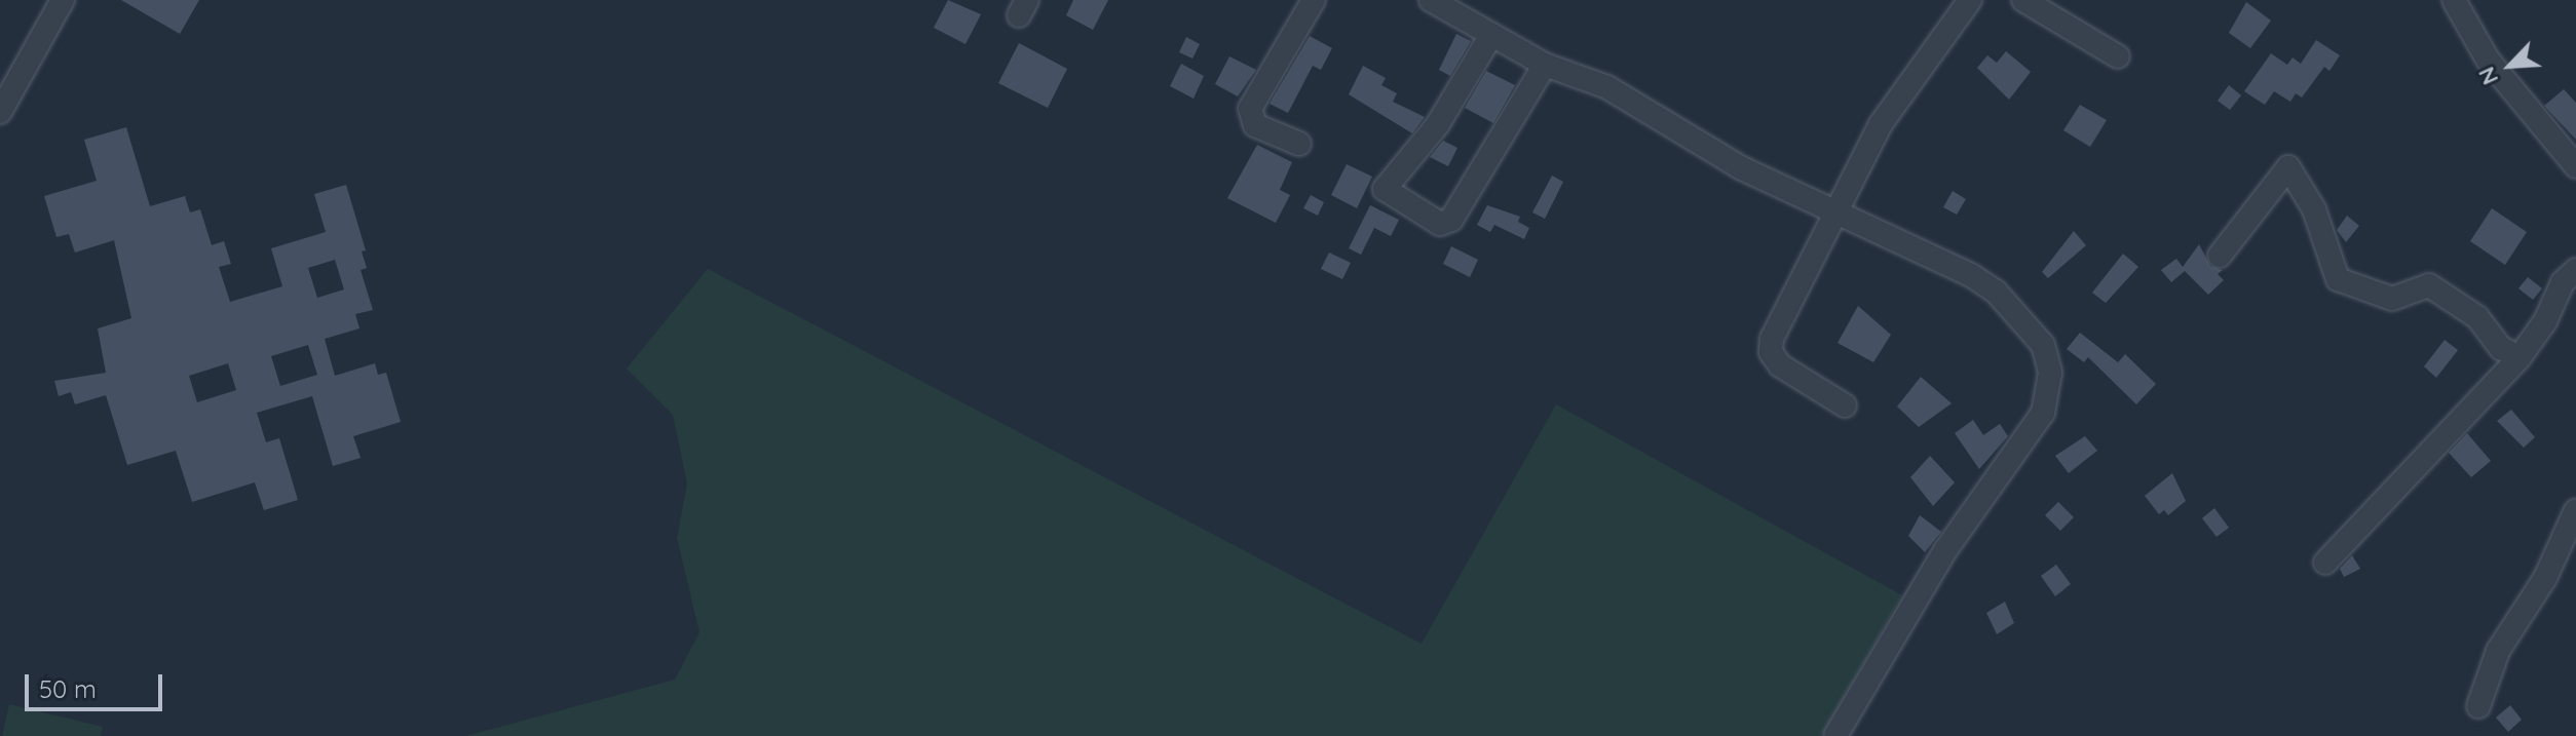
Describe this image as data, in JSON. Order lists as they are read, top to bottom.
{
  "scale_bar": "50 m",
  "north": "bottom left"
}
